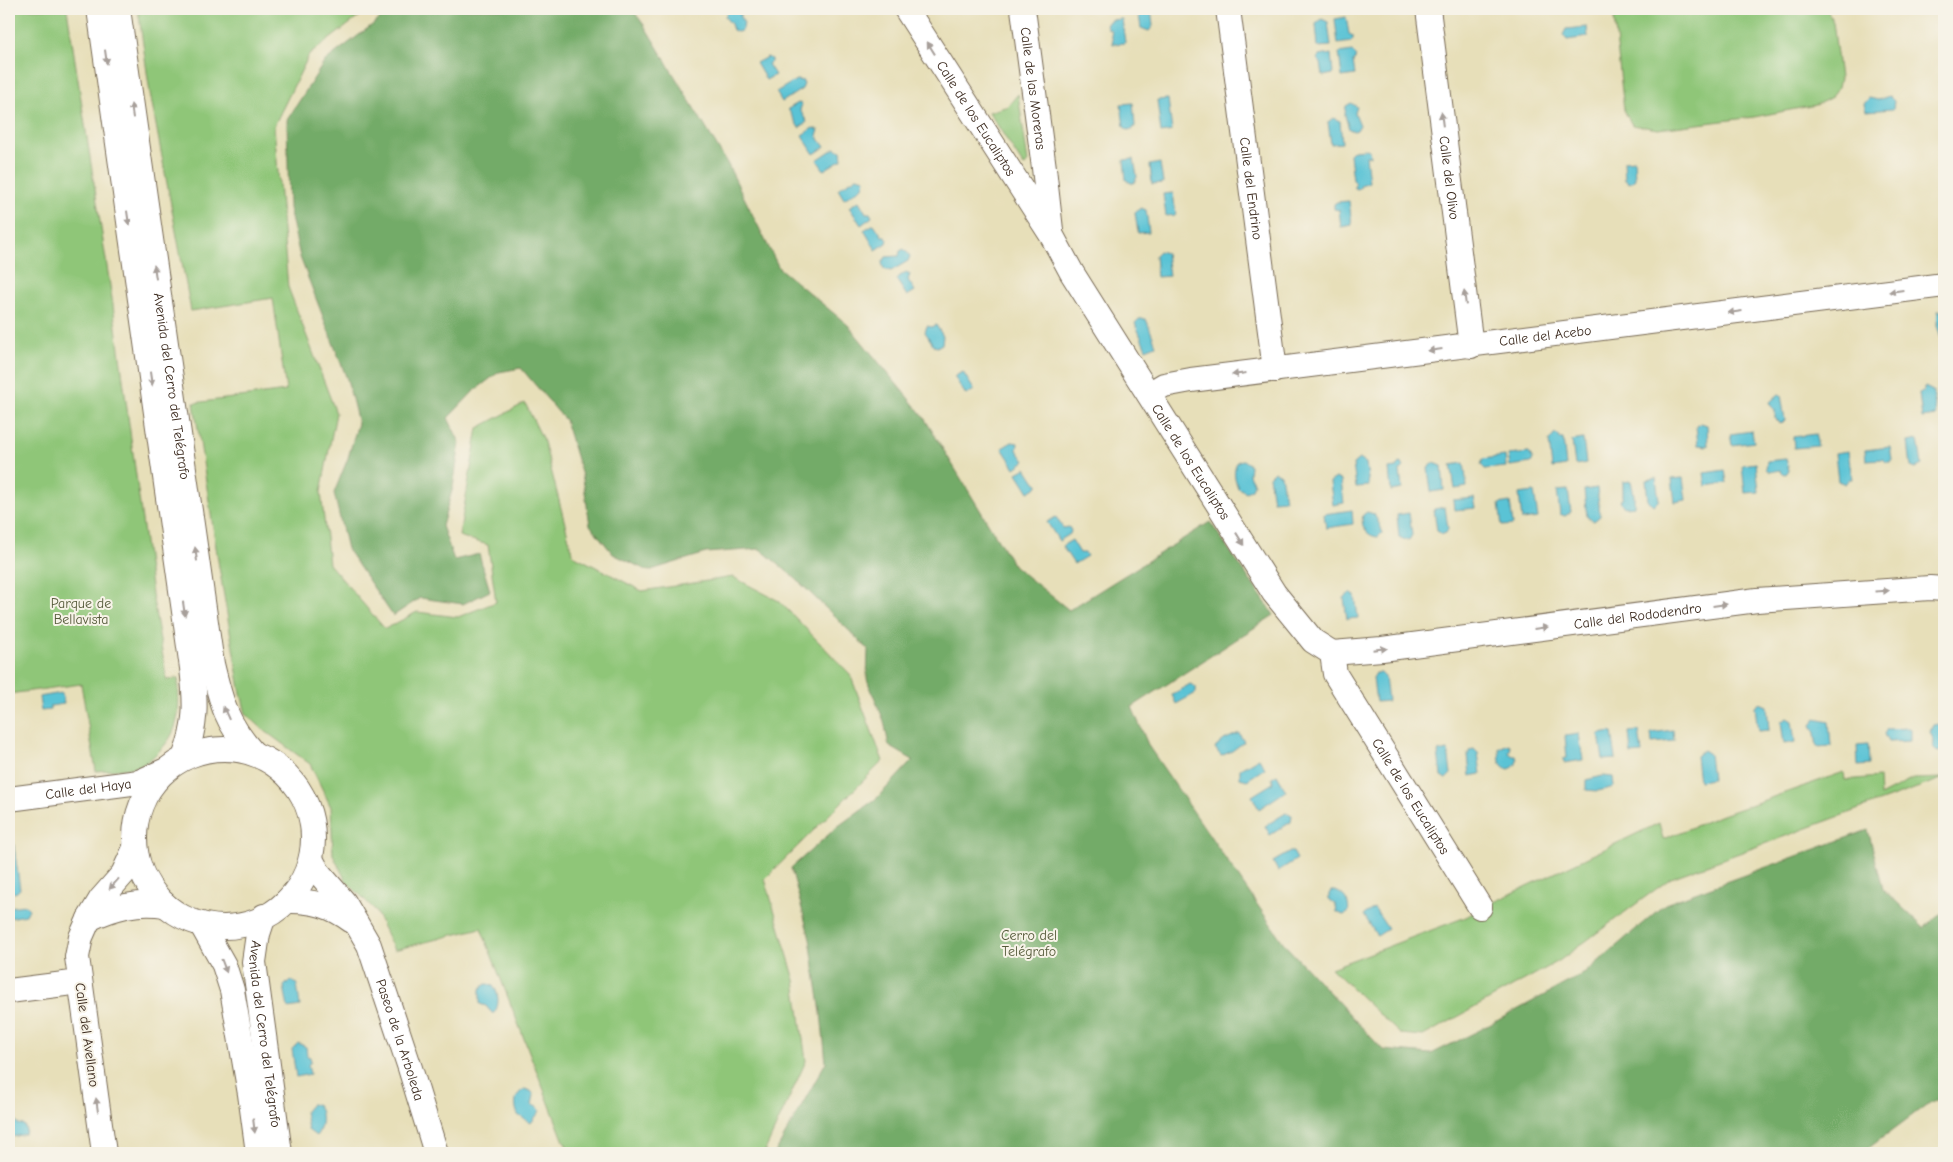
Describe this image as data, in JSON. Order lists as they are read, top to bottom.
{
  "streets": {
    "street": [
      "Calle de las Moreras",
      "Calle de los Eucaliptos",
      "Calle del Olivo",
      "Calle del Endrino",
      "Calle del Acebo",
      "Avenida del Cerro del Telégrafo",
      "Calle del Rododendro",
      "Calle del Haya",
      "Calle del Avellano",
      "Paseo de la Arboleda"
    ]
  },
  "crossings": [
    ["Calle de las Moreras", "Calle de los Eucaliptos"],
    ["Calle de los Eucaliptos", "Calle del Acebo"],
    ["Calle de los Eucaliptos", "Calle del Rododendro"],
    ["Calle del Olivo", "Calle del Acebo"],
    ["Calle del Endrino", "Calle del Acebo"],
    ["Avenida del Cerro del Telégrafo", "Calle del Haya"],
    ["Avenida del Cerro del Telégrafo", "Calle del Avellano"],
    ["Avenida del Cerro del Telégrafo", "Paseo de la Arboleda"],
    ["Calle del Haya", "Calle del Avellano"],
    ["Calle del Haya", "Paseo de la Arboleda"],
    ["Calle del Avellano", "Paseo de la Arboleda"]
  ],
  "one_way": ["Calle del Olivo", "Calle del Acebo", "Calle del Rododendro"],
  "parks": ["Parque de Bellavista", "Cerro del Telégrafo"]
}
